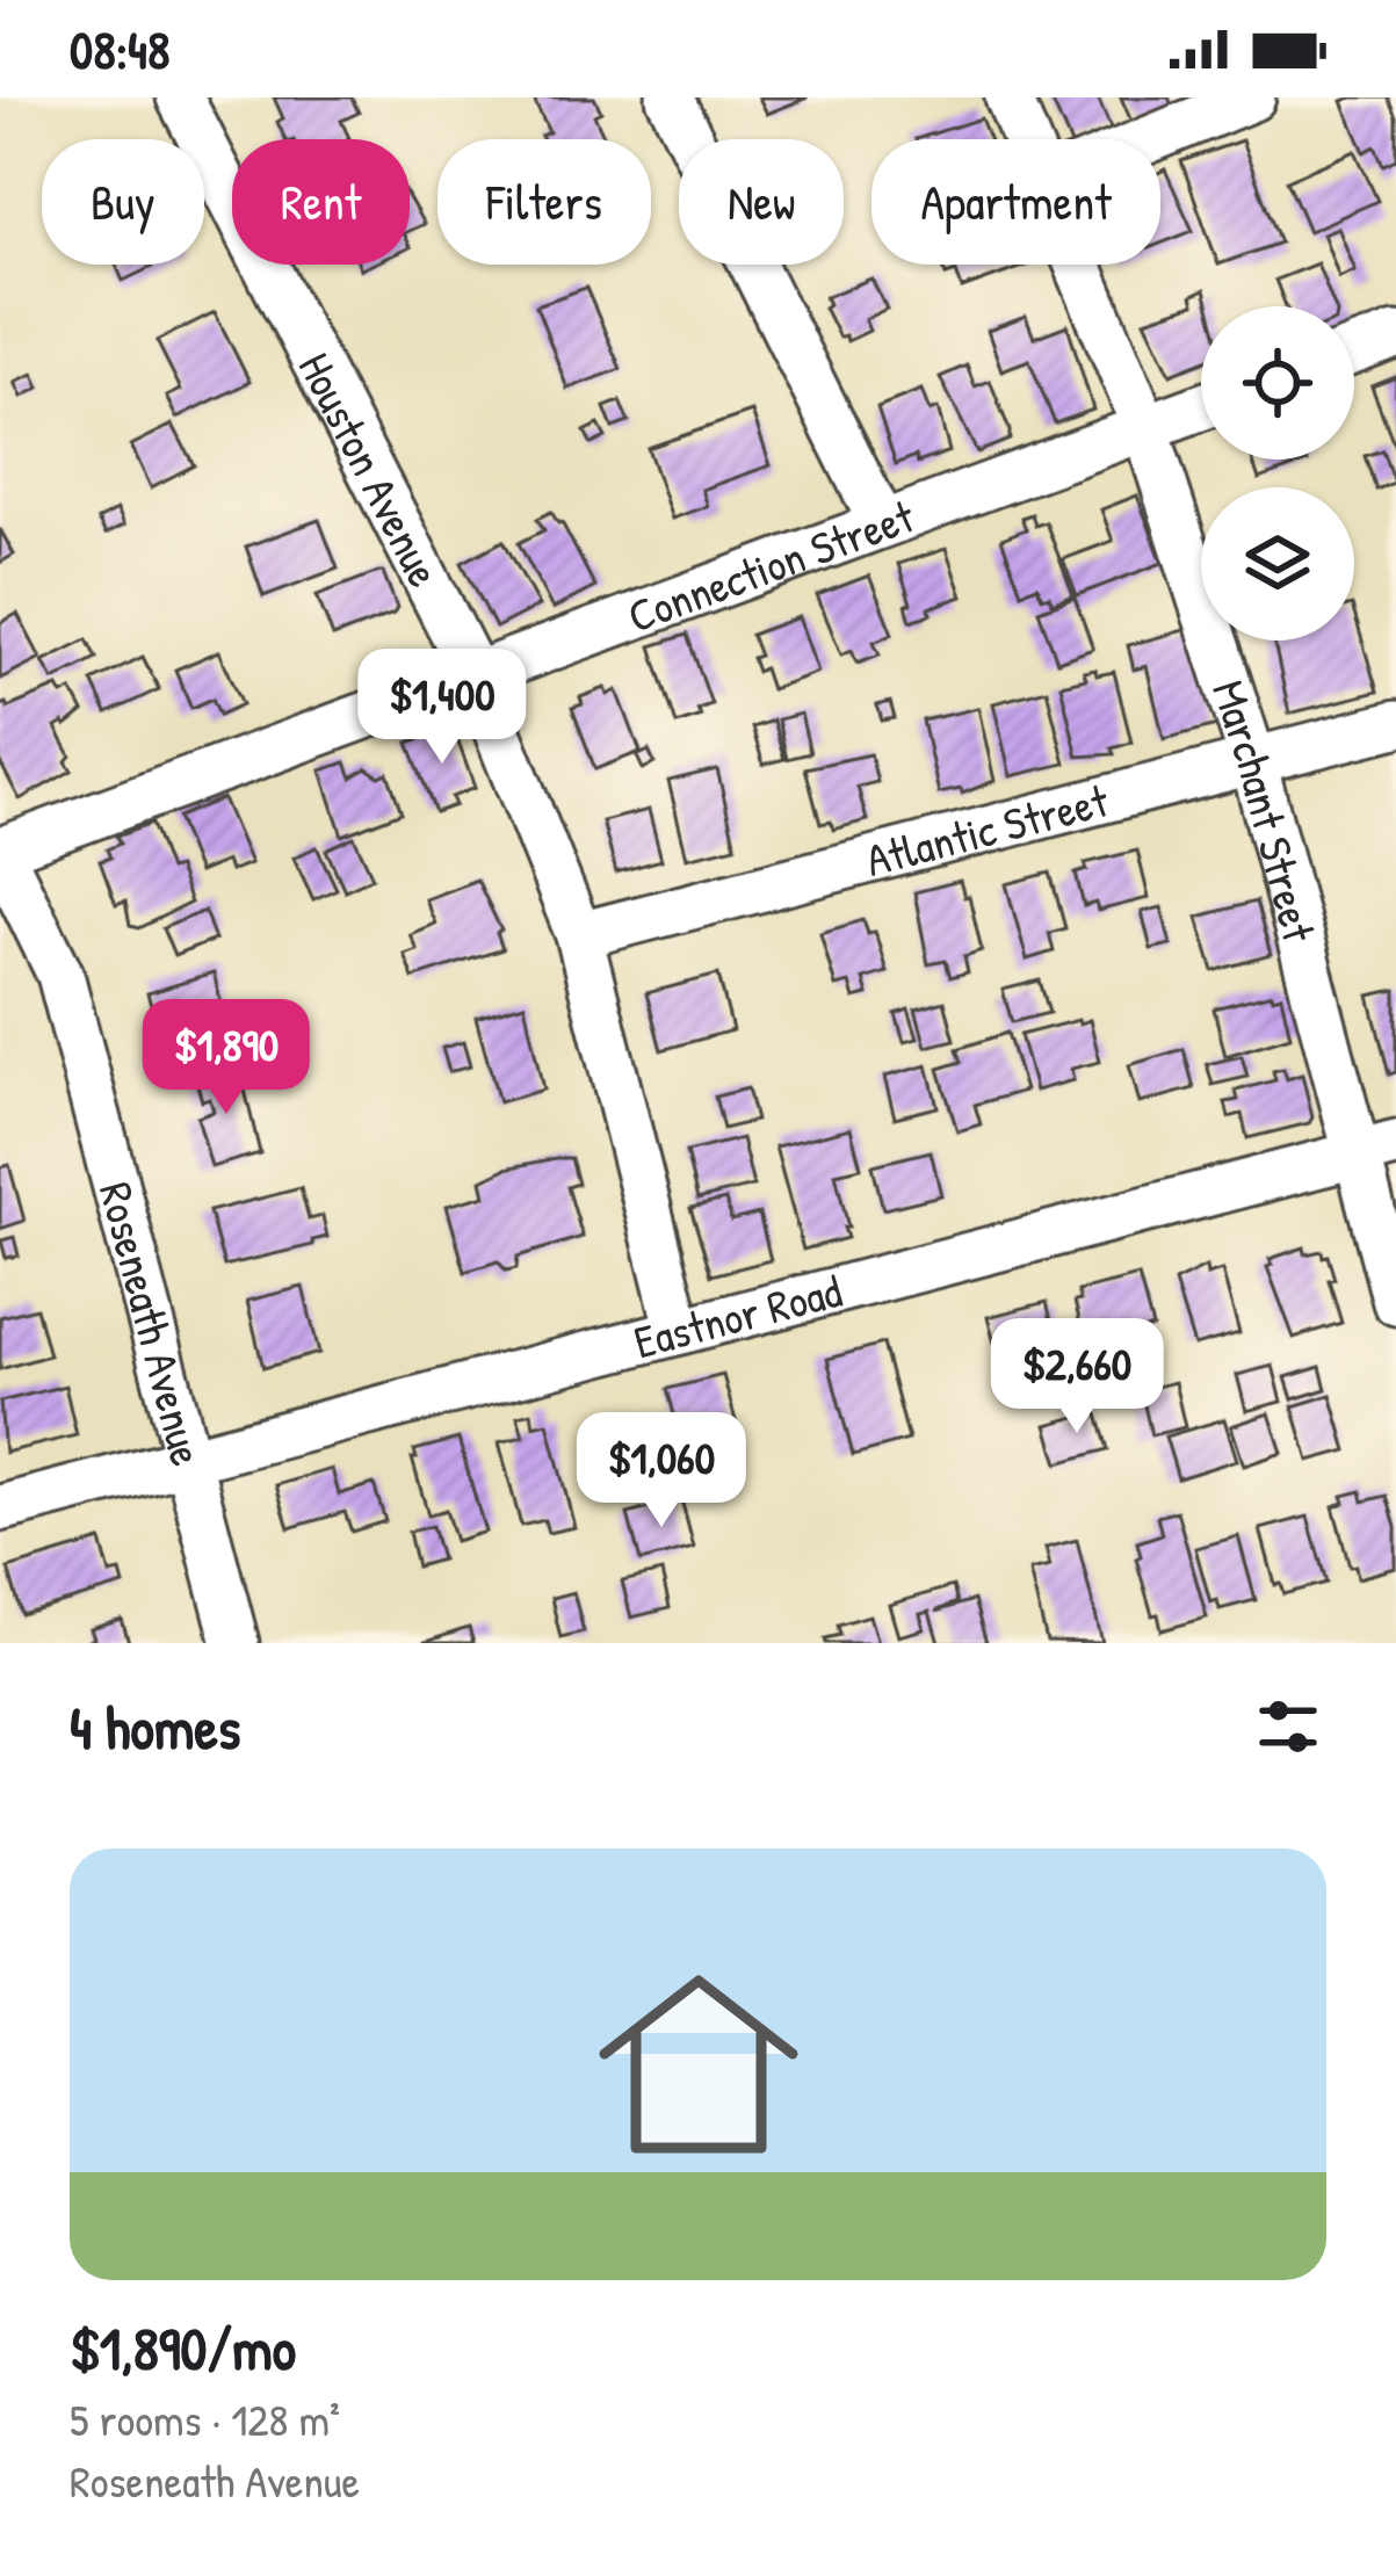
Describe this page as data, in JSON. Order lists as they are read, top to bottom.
{
  "streets": {
    "street": [
      "Houston Avenue",
      "Connection Street",
      "Marchant Street",
      "Atlantic Street",
      "Eastnor Road",
      "Roseneath Avenue"
    ]
  },
  "crossings": [
    ["Houston Avenue", "Connection Street"],
    ["Houston Avenue", "Atlantic Street"],
    ["Houston Avenue", "Eastnor Road"],
    ["Connection Street", "Marchant Street"],
    ["Connection Street", "Roseneath Avenue"],
    ["Marchant Street", "Atlantic Street"],
    ["Marchant Street", "Eastnor Road"],
    ["Eastnor Road", "Roseneath Avenue"]
  ],
  "page": {
    "status": "08:48",
    "chip": [
      "Buy",
      "Rent",
      "Filters",
      "New",
      "Apartment"
    ],
    "price": [
      "$1,400",
      "$1,890",
      "$2,660",
      "$1,060"
    ],
    "heading": "4 homes",
    "list": [
      {
        "name": "$1,890/mo",
        "note": "5 rooms · 128 m² · Roseneath Avenue"
      }
    ]
  }
}
